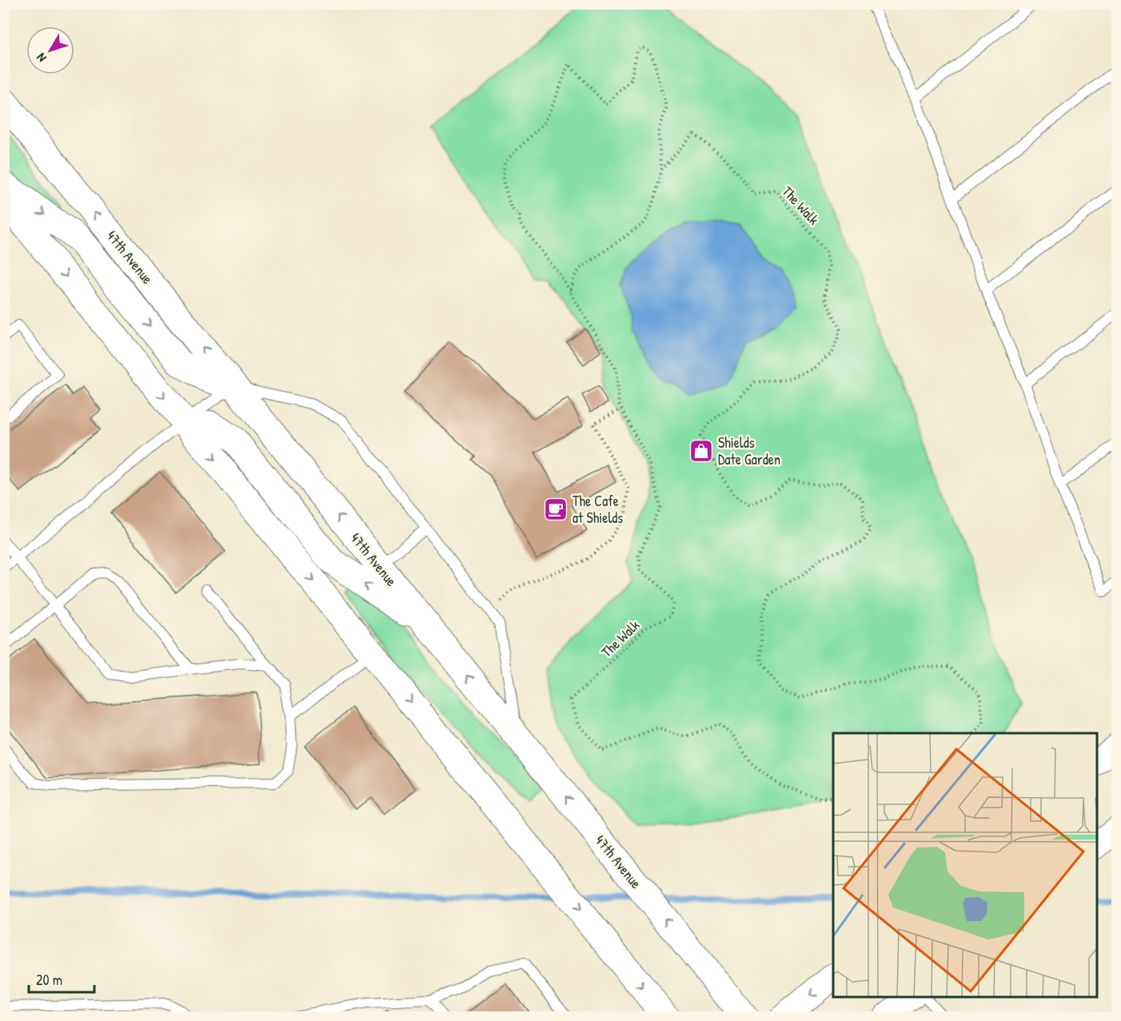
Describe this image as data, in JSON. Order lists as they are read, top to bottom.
{
  "streets": {
    "main road": ["47th Avenue"],
    "path": ["The Walk"]
  },
  "places": {
    "shop": ["Shields Date Garden"],
    "cafe": ["The Cafe at Shields"]
  },
  "scale_bar": "20 m",
  "north": "bottom left"
}
